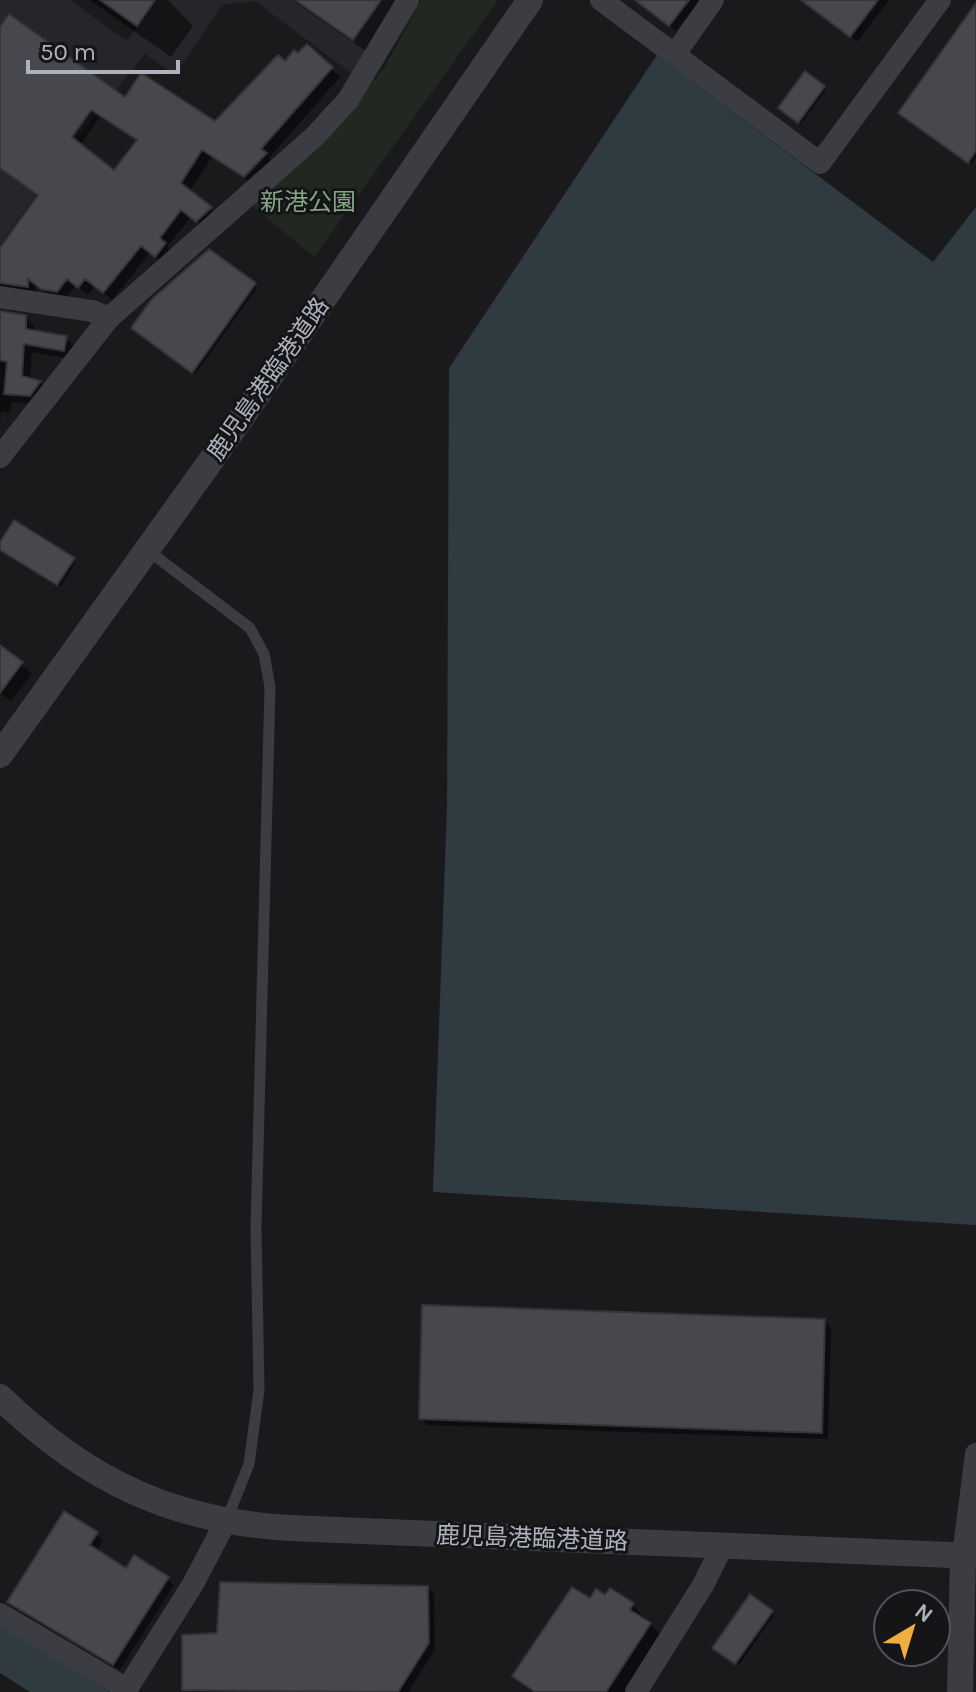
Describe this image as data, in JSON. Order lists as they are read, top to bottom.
{
  "streets": {
    "street": ["鹿児島港臨港道路"]
  },
  "parks": ["新港公園"],
  "scale_bar": "50 m",
  "north": "top right"
}
